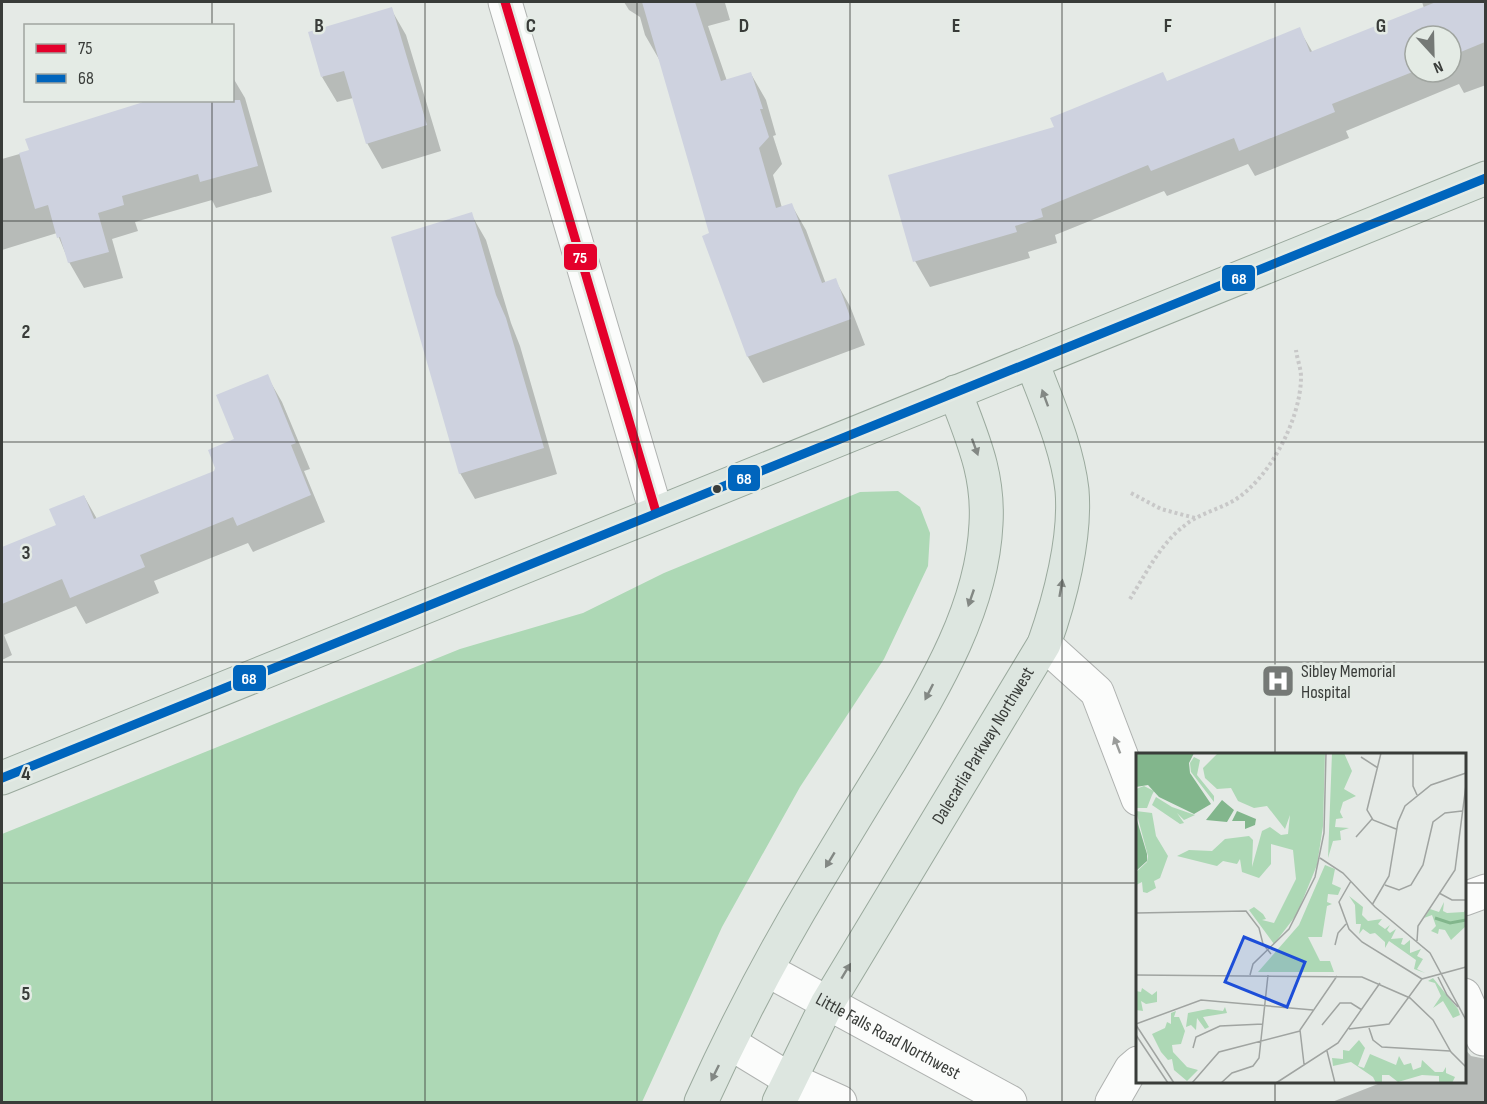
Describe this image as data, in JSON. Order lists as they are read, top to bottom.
{
  "streets": {
    "main road": ["Dalecarlia Parkway Northwest"],
    "street": ["Little Falls Road Northwest"]
  },
  "crossings": [
    ["Dalecarlia Parkway Northwest", "Little Falls Road Northwest"]
  ],
  "places": {
    "hospital": ["Sibley Memorial Hospital"]
  },
  "lines": ["transit line 75", "transit line 68"],
  "legend": ["75", "68"],
  "north": "bottom",
  "grid": {
    "columns": [
      "B",
      "C",
      "D",
      "E",
      "F",
      "G"
    ],
    "rows": [
      "2",
      "3",
      "4",
      "5"
    ]
  }
}
